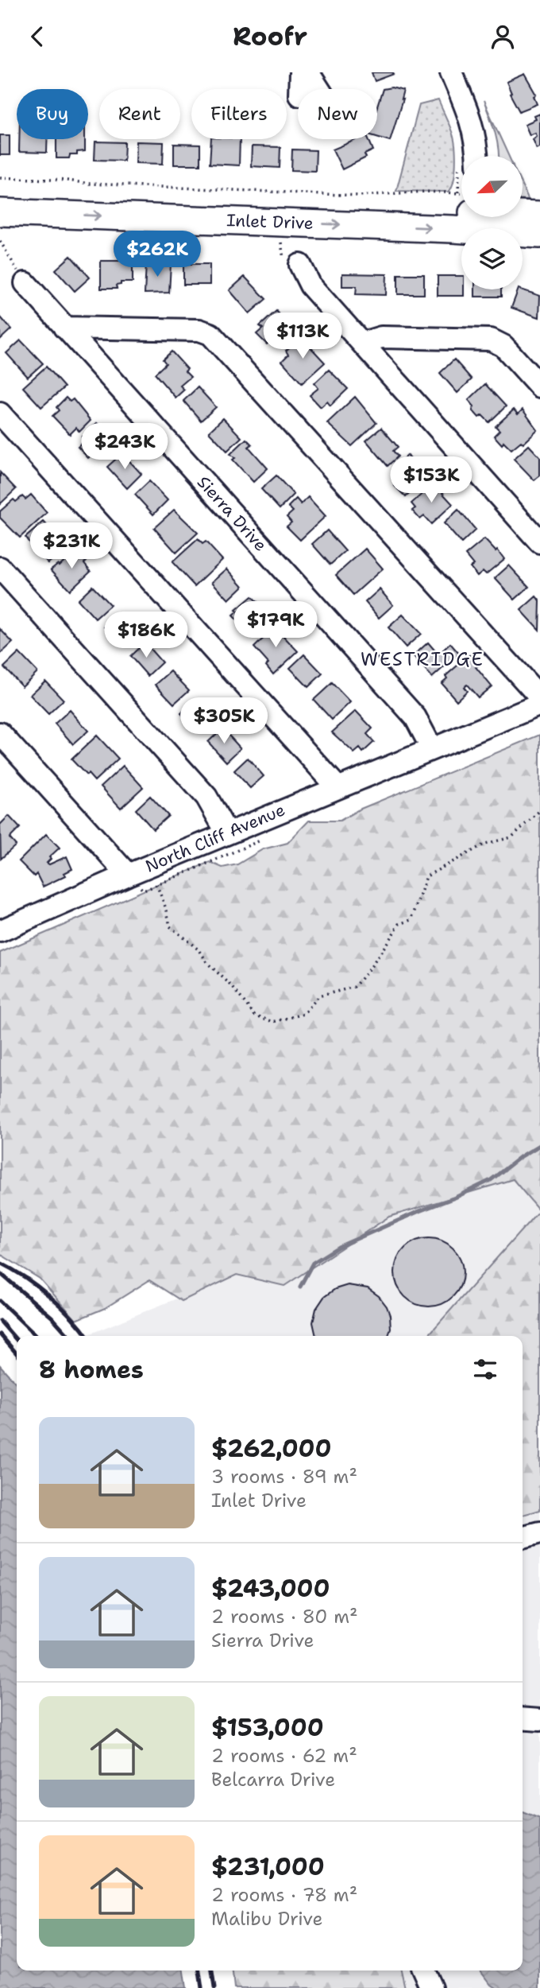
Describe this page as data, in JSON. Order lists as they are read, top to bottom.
{
  "streets": {
    "main road": ["Inlet Drive"],
    "street": ["Sierra Drive", "North Cliff Avenue"]
  },
  "crossings": [
    ["Sierra Drive", "North Cliff Avenue"]
  ],
  "districts": ["WESTRIDGE"],
  "north": "bottom left",
  "page": {
    "header": "Roofr",
    "chip": [
      "Buy",
      "Rent",
      "Filters",
      "New"
    ],
    "price": [
      "$262K",
      "$113K",
      "$243K",
      "$153K",
      "$231K",
      "$179K",
      "$186K",
      "$305K"
    ],
    "heading": "8 homes",
    "list": [
      {
        "name": "$262,000",
        "note": "3 rooms · 89 m² · Inlet Drive"
      },
      {
        "name": "$243,000",
        "note": "2 rooms · 80 m² · Sierra Drive"
      },
      {
        "name": "$153,000",
        "note": "2 rooms · 62 m² · Belcarra Drive"
      },
      {
        "name": "$231,000",
        "note": "2 rooms · 78 m² · Malibu Drive"
      }
    ]
  }
}
